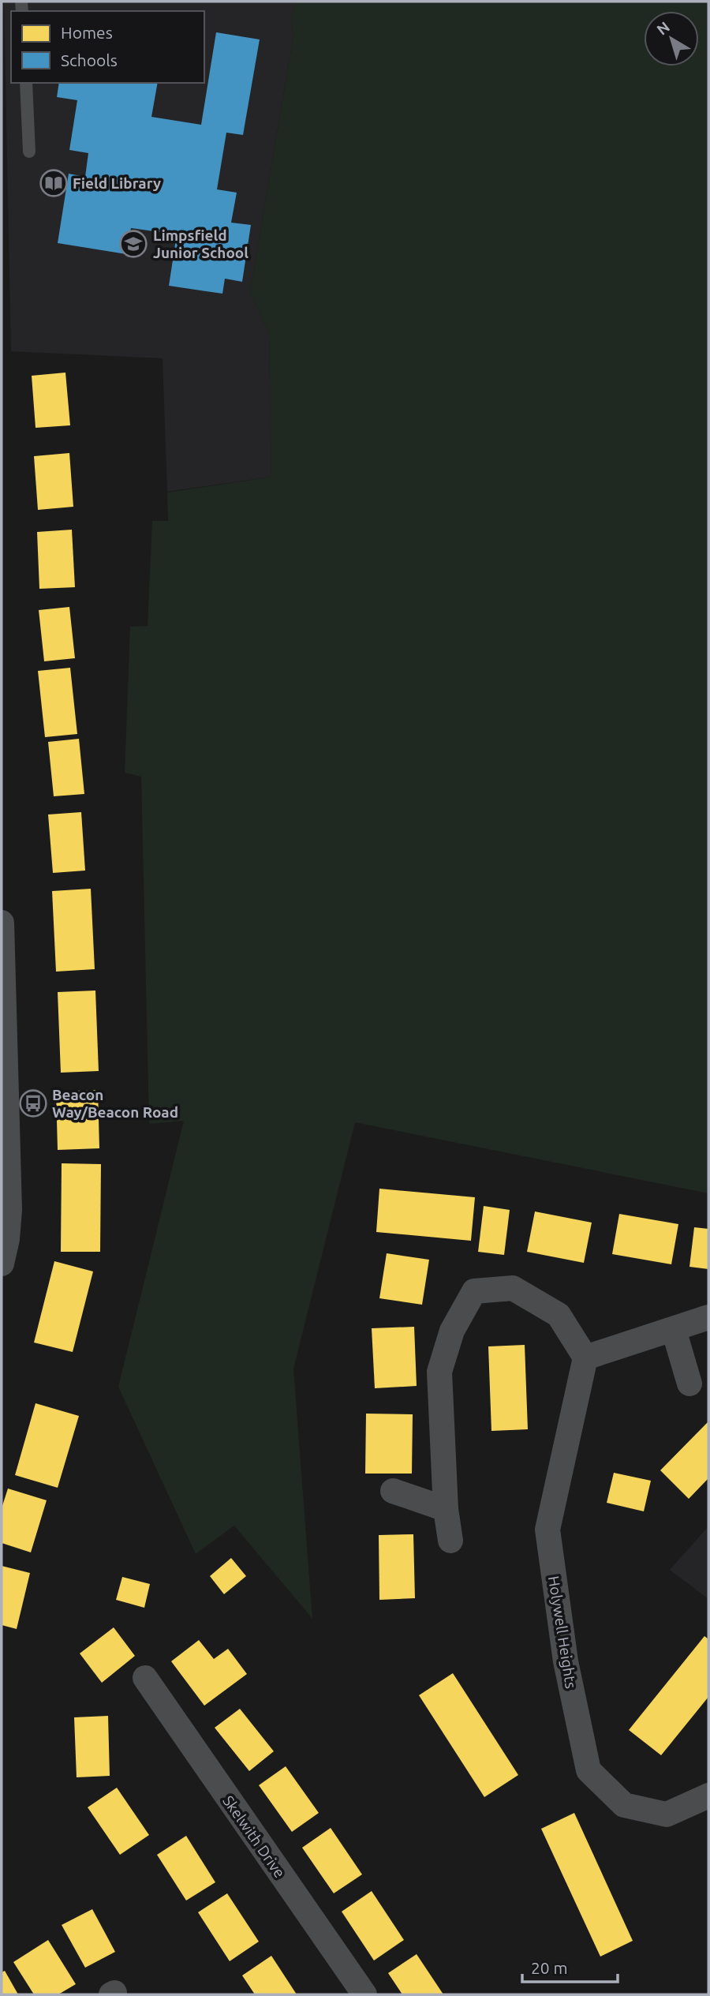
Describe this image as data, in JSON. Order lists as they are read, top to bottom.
{
  "streets": {
    "street": ["Holywell Heights", "Skelwith Drive"]
  },
  "places": {
    "library": ["Field Library"],
    "school or university": ["Limpsfield Junior School"],
    "bus stop": ["Beacon Way/Beacon Road"]
  },
  "legend": ["Homes", "Schools"],
  "scale_bar": "20 m",
  "north": "top left"
}
